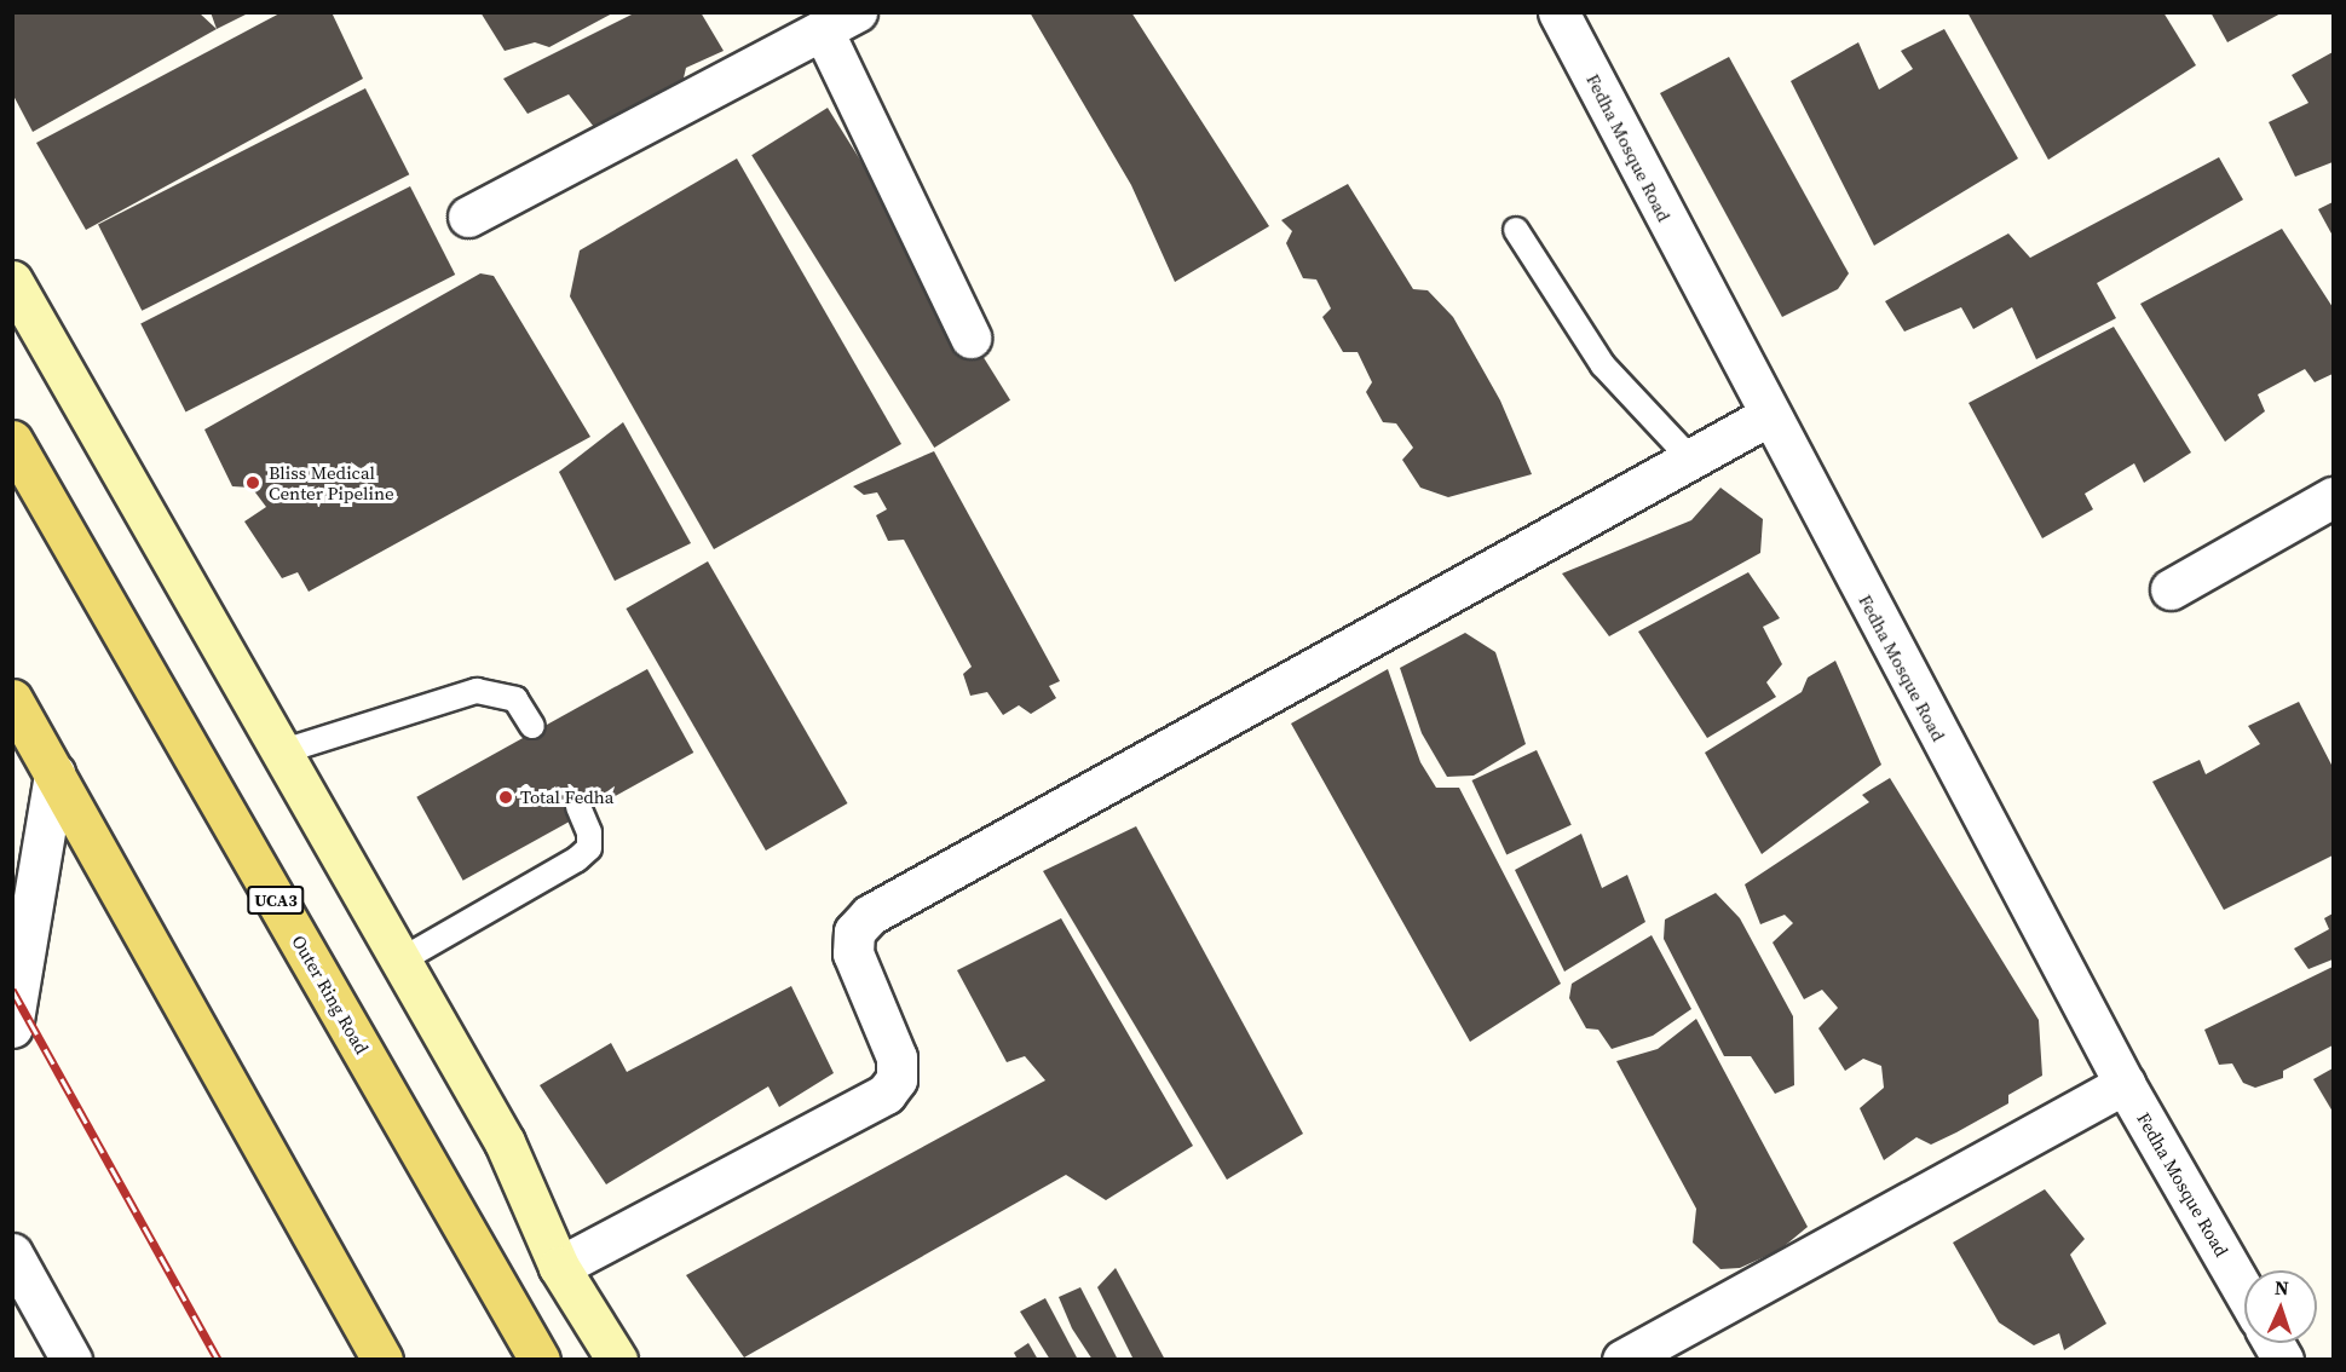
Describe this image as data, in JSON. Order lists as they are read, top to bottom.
{
  "streets": {
    "main road": ["UCA3", "Outer Ring Road"],
    "street": ["Fedha Mosque Road"]
  },
  "places": ["Bliss Medical Center Pipeline", "Total Fedha"],
  "north": "top"
}
